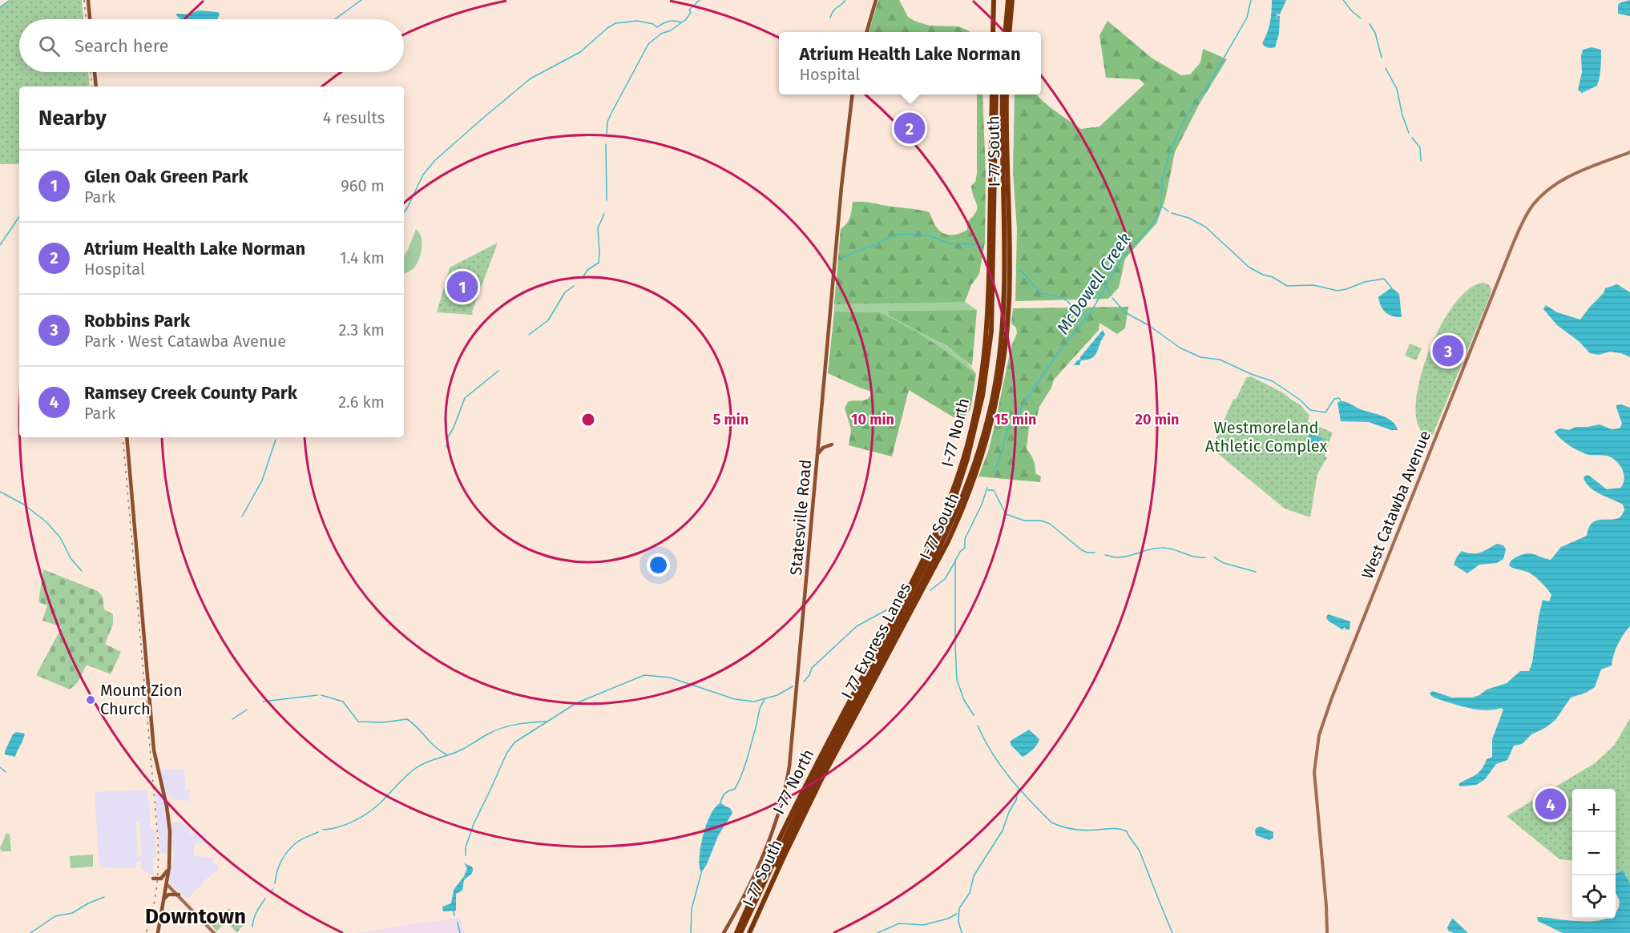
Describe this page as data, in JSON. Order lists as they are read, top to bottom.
{
  "streets": {
    "highway": ["I-77 South", "I-77 North", "I 77 Express Lanes"],
    "main road": ["West Catawba Avenue", "Statesville Road"]
  },
  "crossings": [
    ["I-77 South", "I 77 Express Lanes"]
  ],
  "districts": ["Downtown"],
  "water": ["McDowell Creek"],
  "parks": ["Westmoreland Athletic Complex"],
  "places": ["Mount Zion Church"],
  "page": {
    "search": "Search here",
    "popup": ["Atrium Health Lake Norman", "Hospital"],
    "heading": ["Nearby", "4 results"],
    "pins": [
      "2",
      "1",
      "3",
      "4"
    ],
    "list": [
      {
        "mark": "1",
        "name": "Glen Oak Green Park",
        "note": "Park",
        "value": "960 m"
      },
      {
        "mark": "2",
        "name": "Atrium Health Lake Norman",
        "note": "Hospital",
        "value": "1.4 km"
      },
      {
        "mark": "3",
        "name": "Robbins Park",
        "note": "Park · West Catawba Avenue",
        "value": "2.3 km"
      },
      {
        "mark": "4",
        "name": "Ramsey Creek County Park",
        "note": "Park",
        "value": "2.6 km"
      }
    ],
    "map_buttons": ["+", "−"]
  },
  "rings": [
    "5 min",
    "10 min",
    "15 min",
    "20 min"
  ]
}
